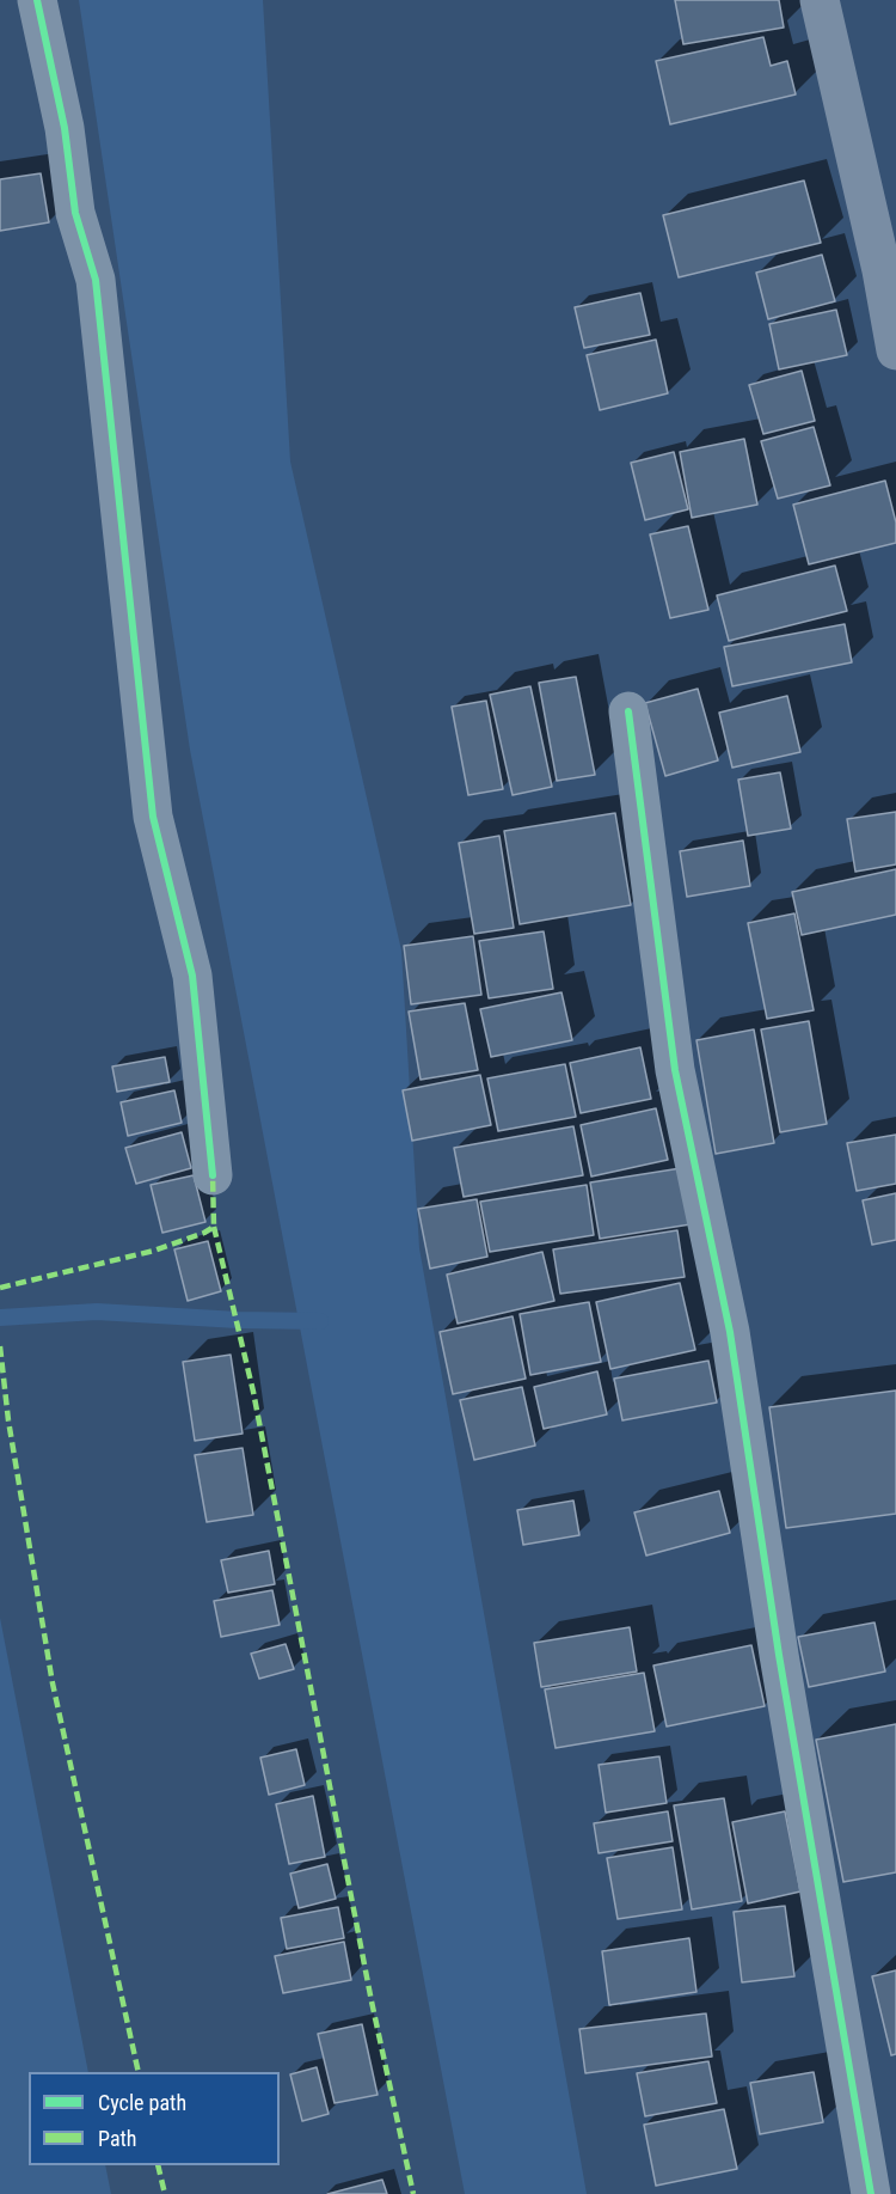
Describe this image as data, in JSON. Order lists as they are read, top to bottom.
{
  "legend": ["Cycle path", "Path"]
}
